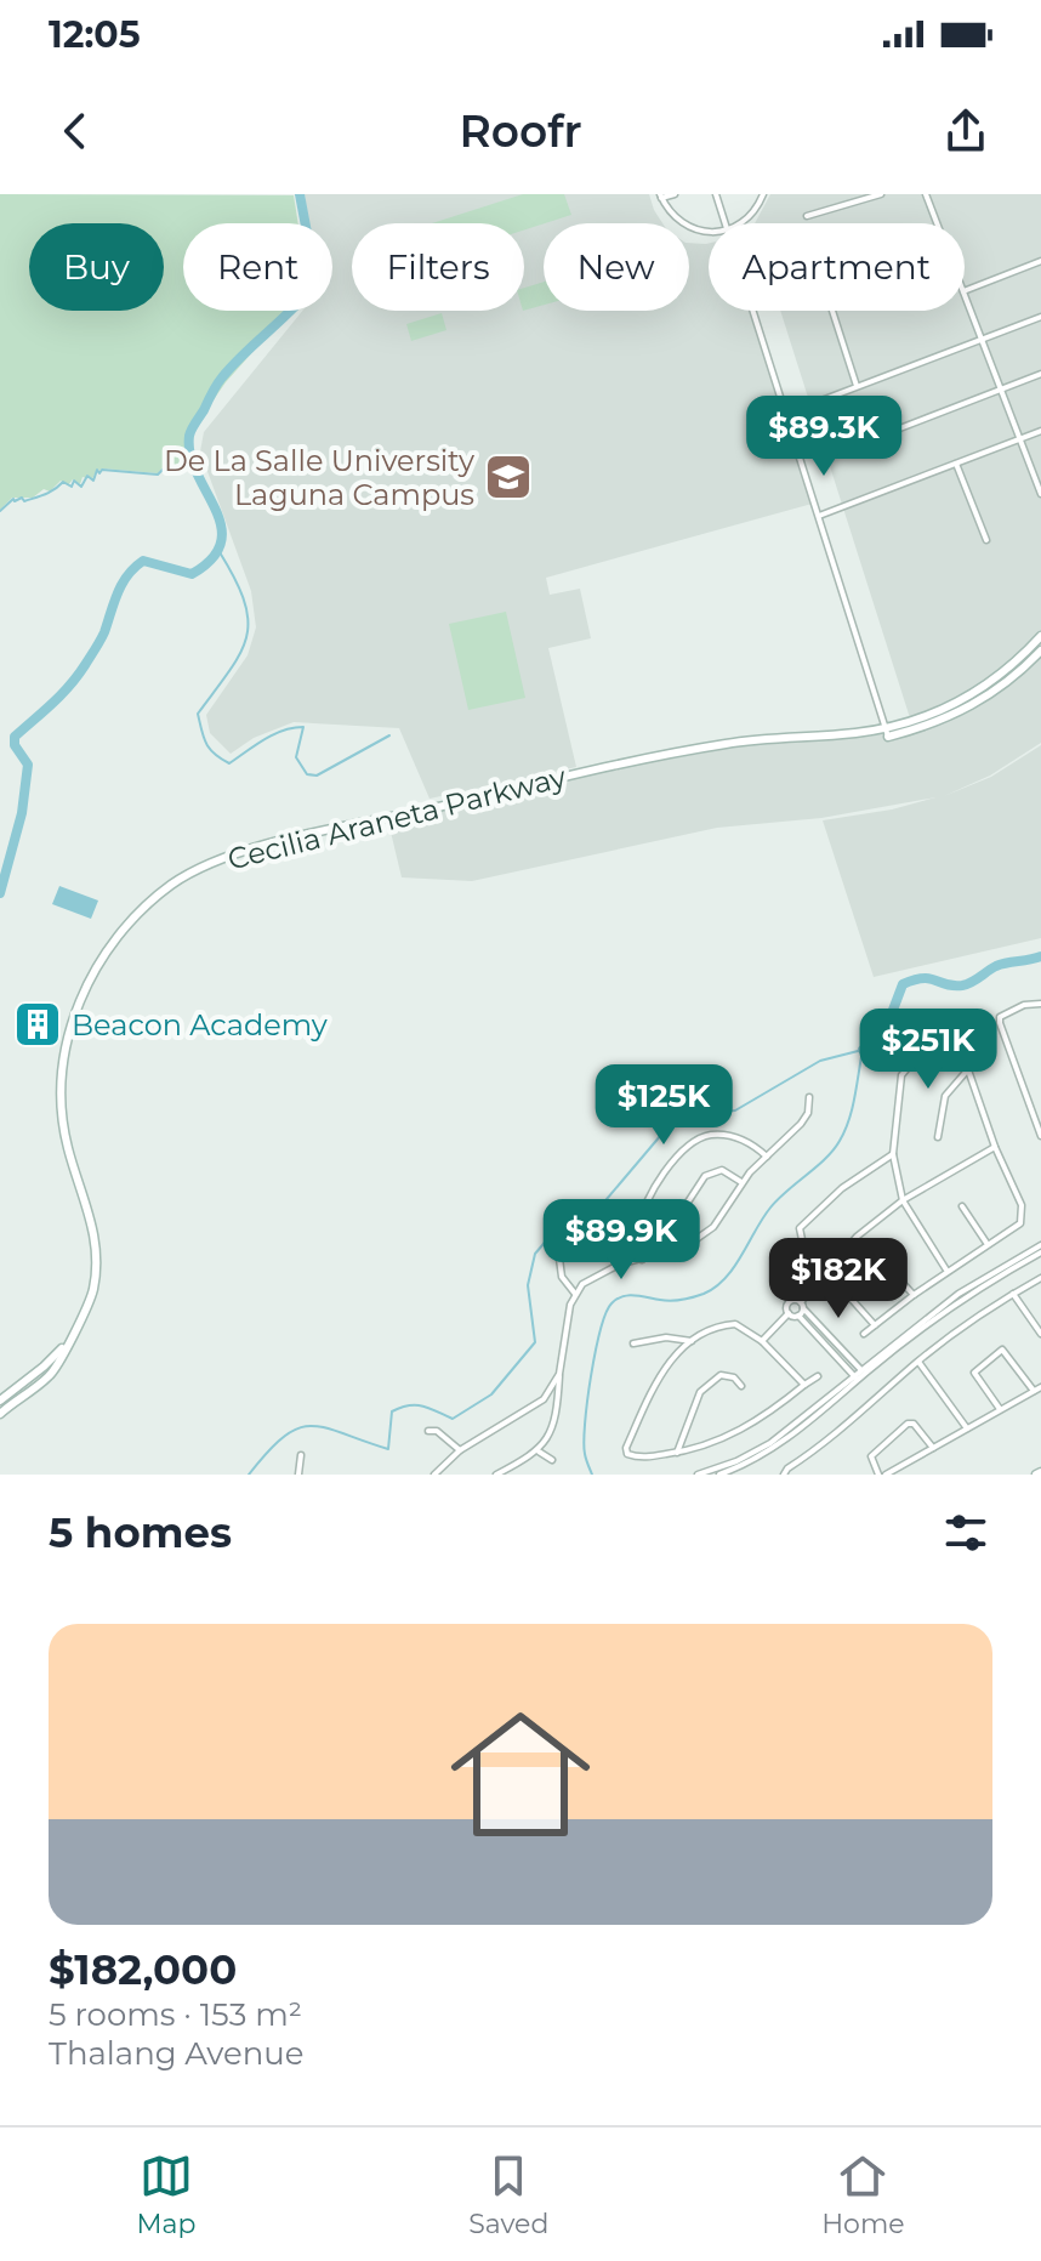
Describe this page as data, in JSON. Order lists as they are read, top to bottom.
{
  "streets": {
    "street": ["Cecilia Araneta Parkway"]
  },
  "places": {
    "school or university": ["De La Salle University Laguna Campus"],
    "building": ["Beacon Academy"]
  },
  "page": {
    "status": "12:05",
    "header": "Roofr",
    "chip": [
      "Buy",
      "Rent",
      "Filters",
      "New",
      "Apartment"
    ],
    "price": [
      "$89.3K",
      "$251K",
      "$125K",
      "$89.9K",
      "$182K"
    ],
    "heading": "5 homes",
    "list": [
      {
        "name": "$182,000",
        "note": "5 rooms · 153 m² · Thalang Avenue"
      }
    ],
    "tabs": ["Map", "Saved", "Home"]
  }
}
